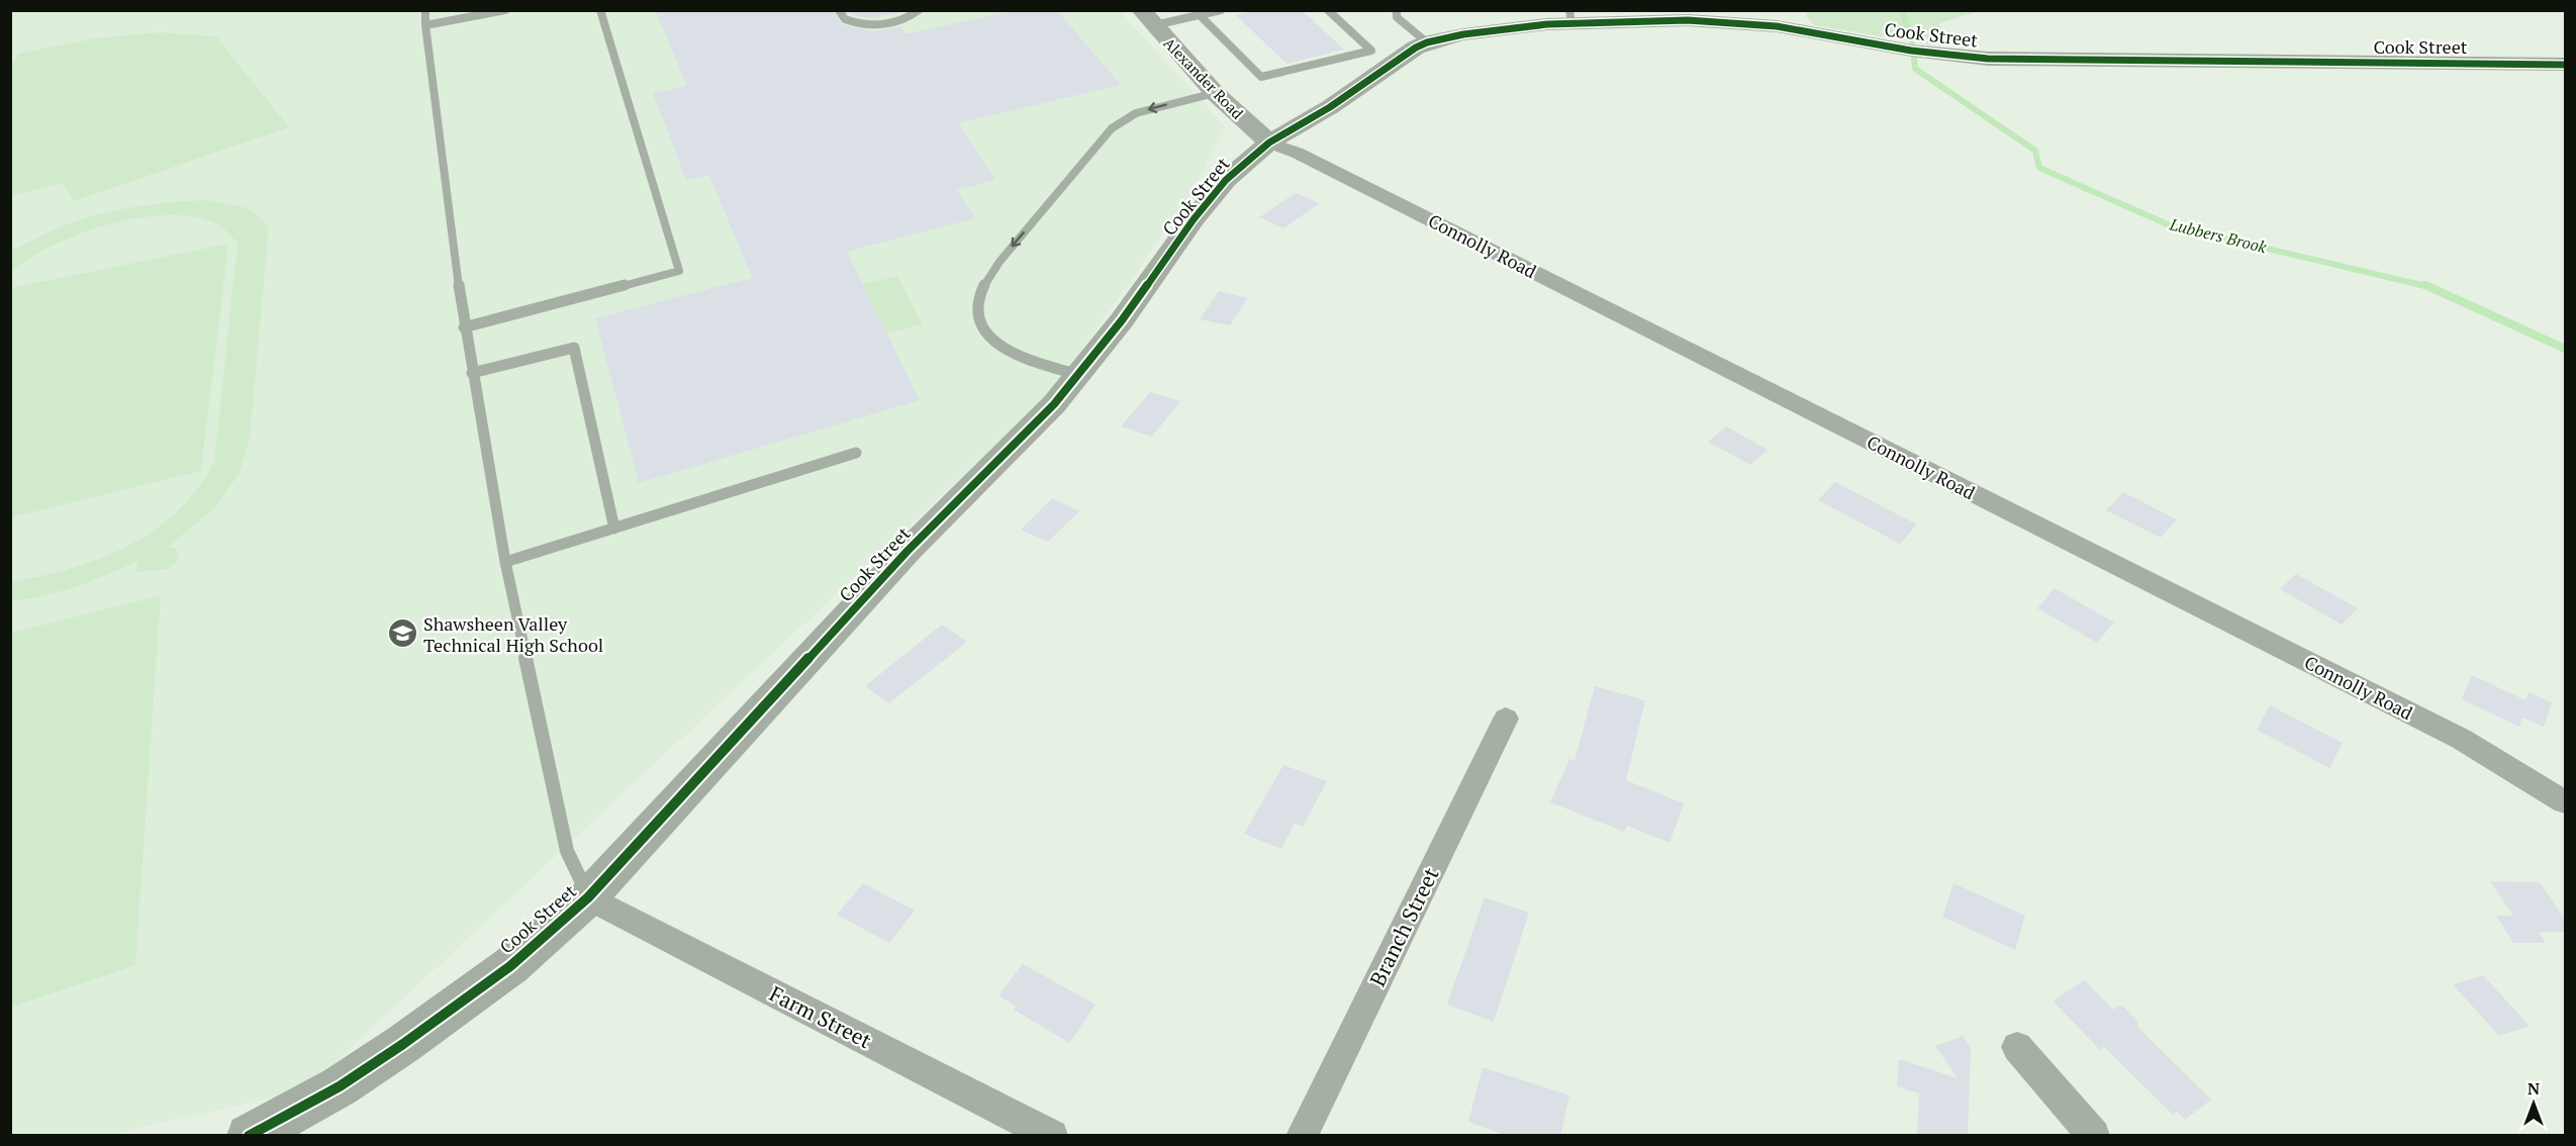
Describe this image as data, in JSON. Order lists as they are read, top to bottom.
{
  "streets": {
    "street": [
      "Cook Street",
      "Alexander Road",
      "Connolly Road",
      "Branch Street",
      "Farm Street"
    ]
  },
  "crossings": [
    ["Cook Street", "Alexander Road"],
    ["Cook Street", "Connolly Road"],
    ["Cook Street", "Farm Street"],
    ["Alexander Road", "Connolly Road"]
  ],
  "water": ["Lubbers Brook"],
  "places": {
    "school or university": ["Shawsheen Valley Technical High School"]
  },
  "north": "top"
}
